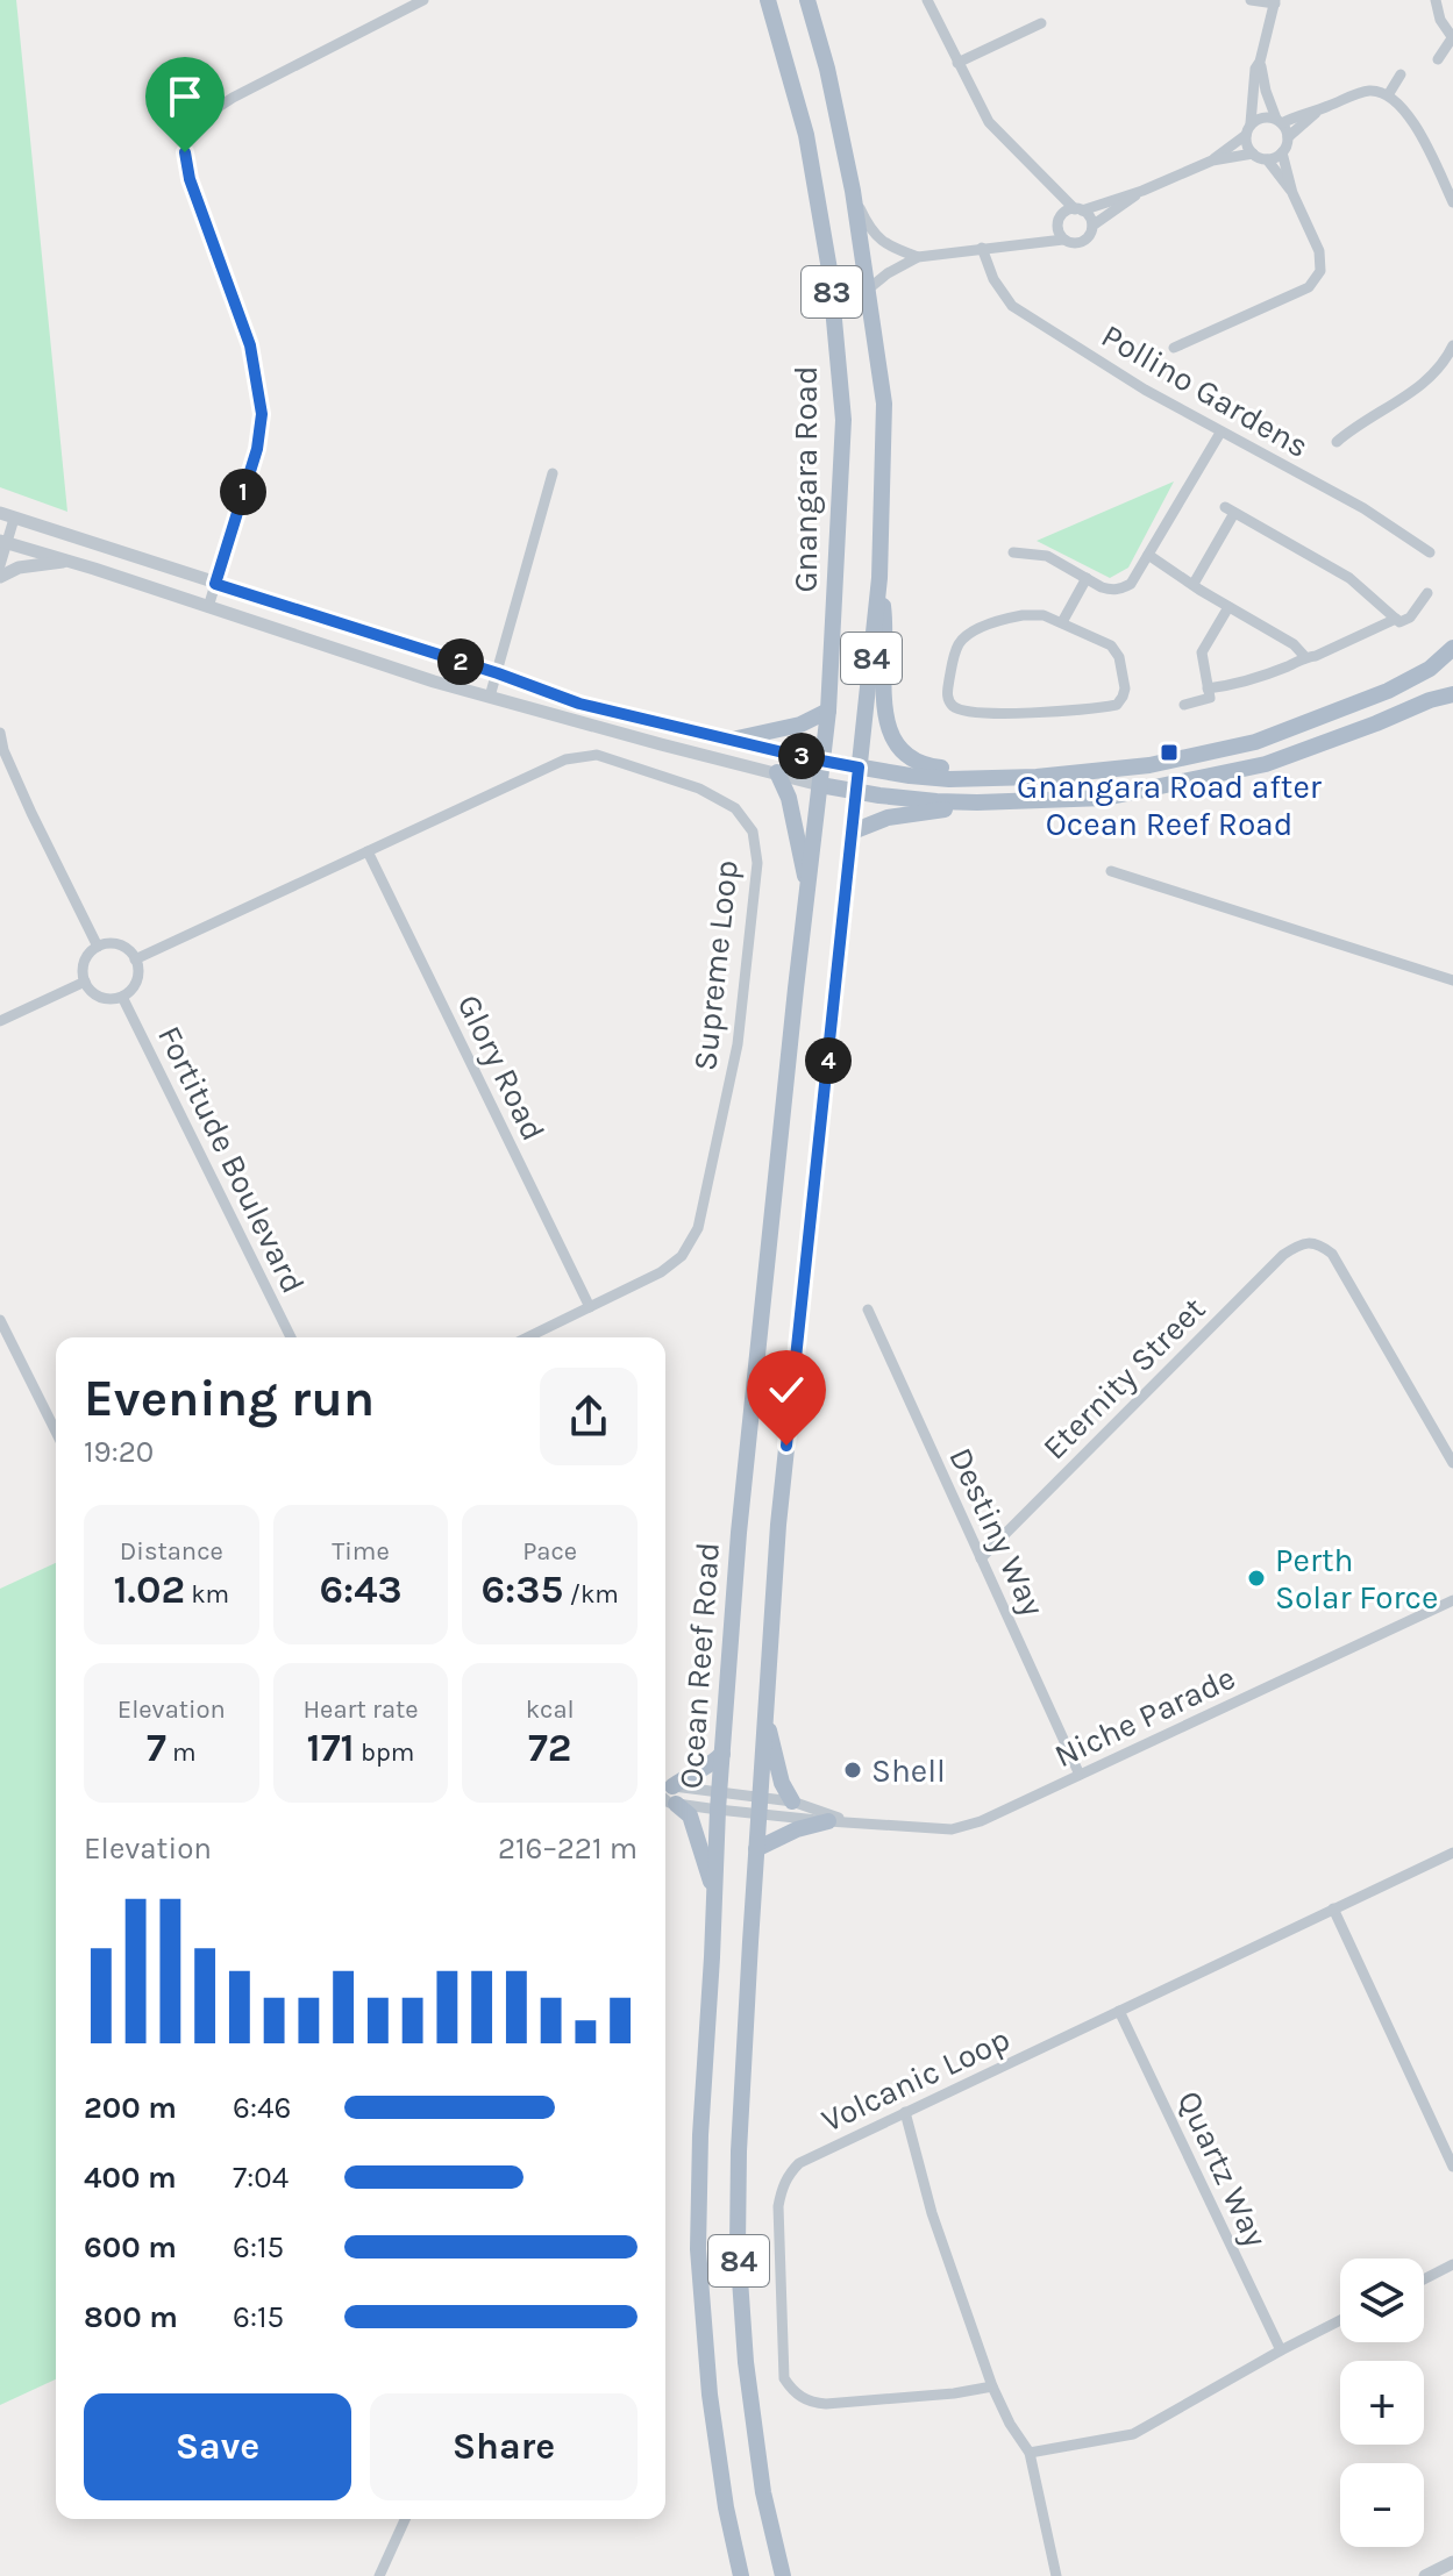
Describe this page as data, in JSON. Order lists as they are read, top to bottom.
{
  "streets": {
    "main road": [
      "83",
      "Gnangara Road",
      "84",
      "Ocean Reef Road"
    ],
    "street": [
      "Pollino Gardens",
      "Supreme Loop",
      "Glory Road",
      "Fortitude Boulevard",
      "Eternity Street",
      "Destiny Way",
      "Niche Parade",
      "Volcanic Loop",
      "Quartz Way"
    ]
  },
  "crossings": [
    ["83", "84"],
    ["Gnangara Road", "Ocean Reef Road"],
    ["84", "Niche Parade"],
    ["Supreme Loop", "Glory Road"],
    ["Supreme Loop", "Fortitude Boulevard"],
    ["Eternity Street", "Destiny Way"],
    ["Destiny Way", "Niche Parade"],
    ["Ocean Reef Road", "Niche Parade"],
    ["Volcanic Loop", "Quartz Way"]
  ],
  "places": {
    "transit": ["Gnangara Road after Ocean Reef Road"],
    "other": ["Perth Solar Force", "Shell"]
  },
  "page": {
    "pins": [
      "1",
      "2",
      "3",
      "4"
    ],
    "heading": ["Evening run", "19:20"],
    "stats": [
      ["Distance", "1.02 km"],
      ["Time", "6:43"],
      ["Pace", "6:35 /km"],
      ["Elevation", "7 m"],
      ["Heart rate", "171 bpm"],
      ["kcal", "72"]
    ],
    "chart": ["Elevation", "216–221 m"],
    "list": [
      {
        "name": "200 m",
        "note": "6:46"
      },
      {
        "name": "400 m",
        "note": "7:04"
      },
      {
        "name": "600 m",
        "note": "6:15"
      },
      {
        "name": "800 m",
        "note": "6:15"
      }
    ],
    "map_buttons": ["+", "−"],
    "buttons": ["Save", "Share"]
  }
}
